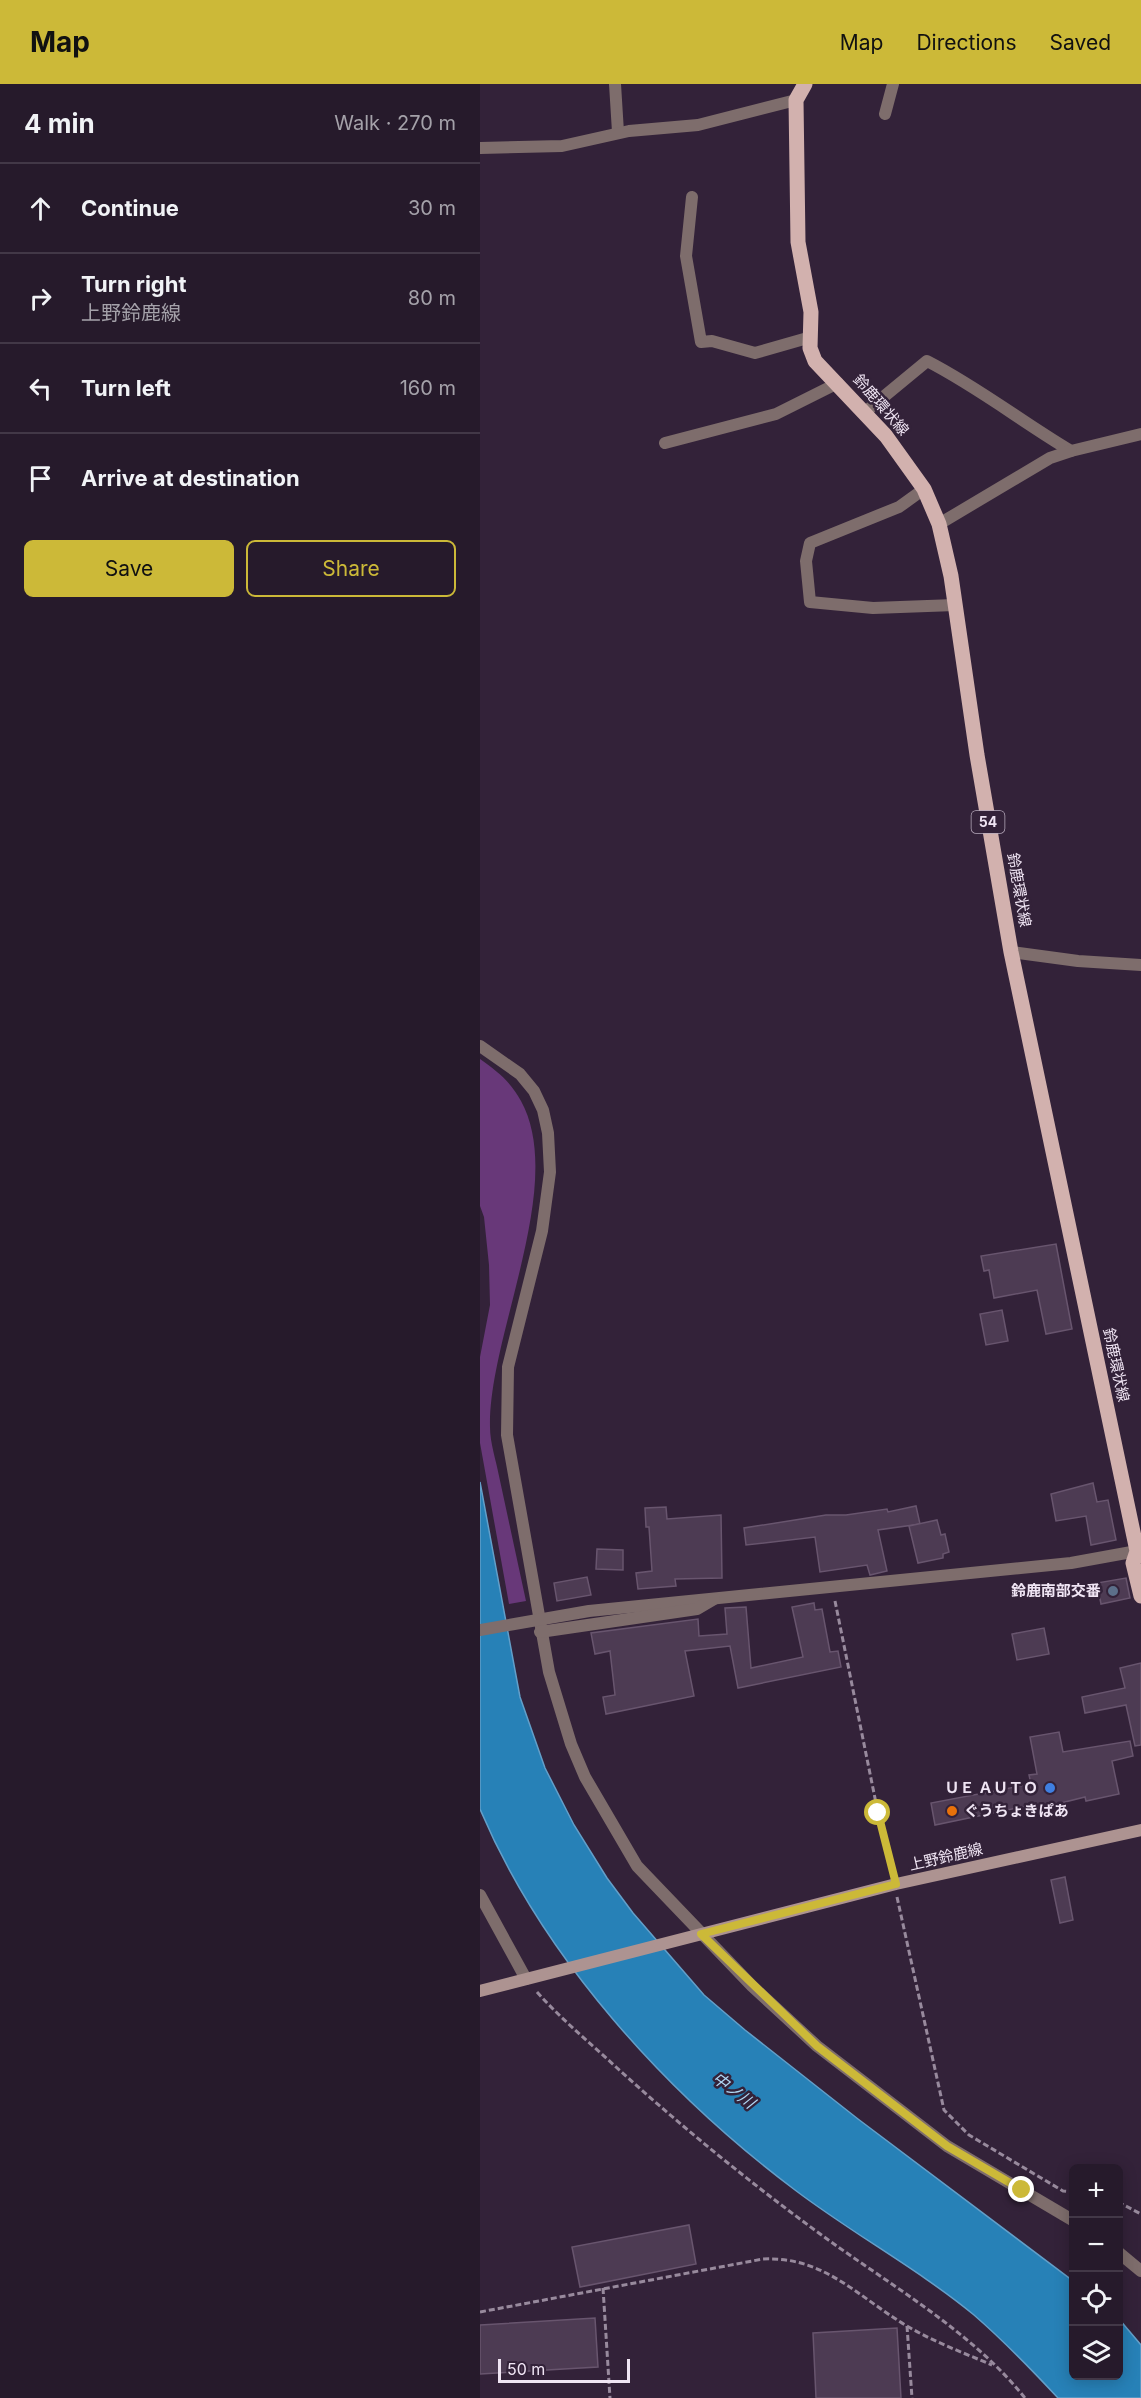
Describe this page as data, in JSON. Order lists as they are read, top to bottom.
{
  "streets": {
    "main road": ["鈴鹿環状線", "54", "上野鈴鹿線"]
  },
  "water": ["中ノ川"],
  "places": ["鈴鹿南部交番", "ＵＥ ＡＵＴＯ", "ぐうちょきぱあ"],
  "scale_bar": "50 m",
  "page": {
    "header": "Map",
    "nav": ["Map", "Directions", "Saved"],
    "heading": ["4 min", "Walk · 270 m"],
    "list": [
      ["Continue", "30 m"],
      ["Turn right", "上野鈴鹿線", "80 m"],
      ["Turn left", "160 m"],
      "Arrive at destination"
    ],
    "buttons": ["Save", "Share"],
    "map_buttons": ["+", "−"],
    "scale": "50 m"
  }
}
